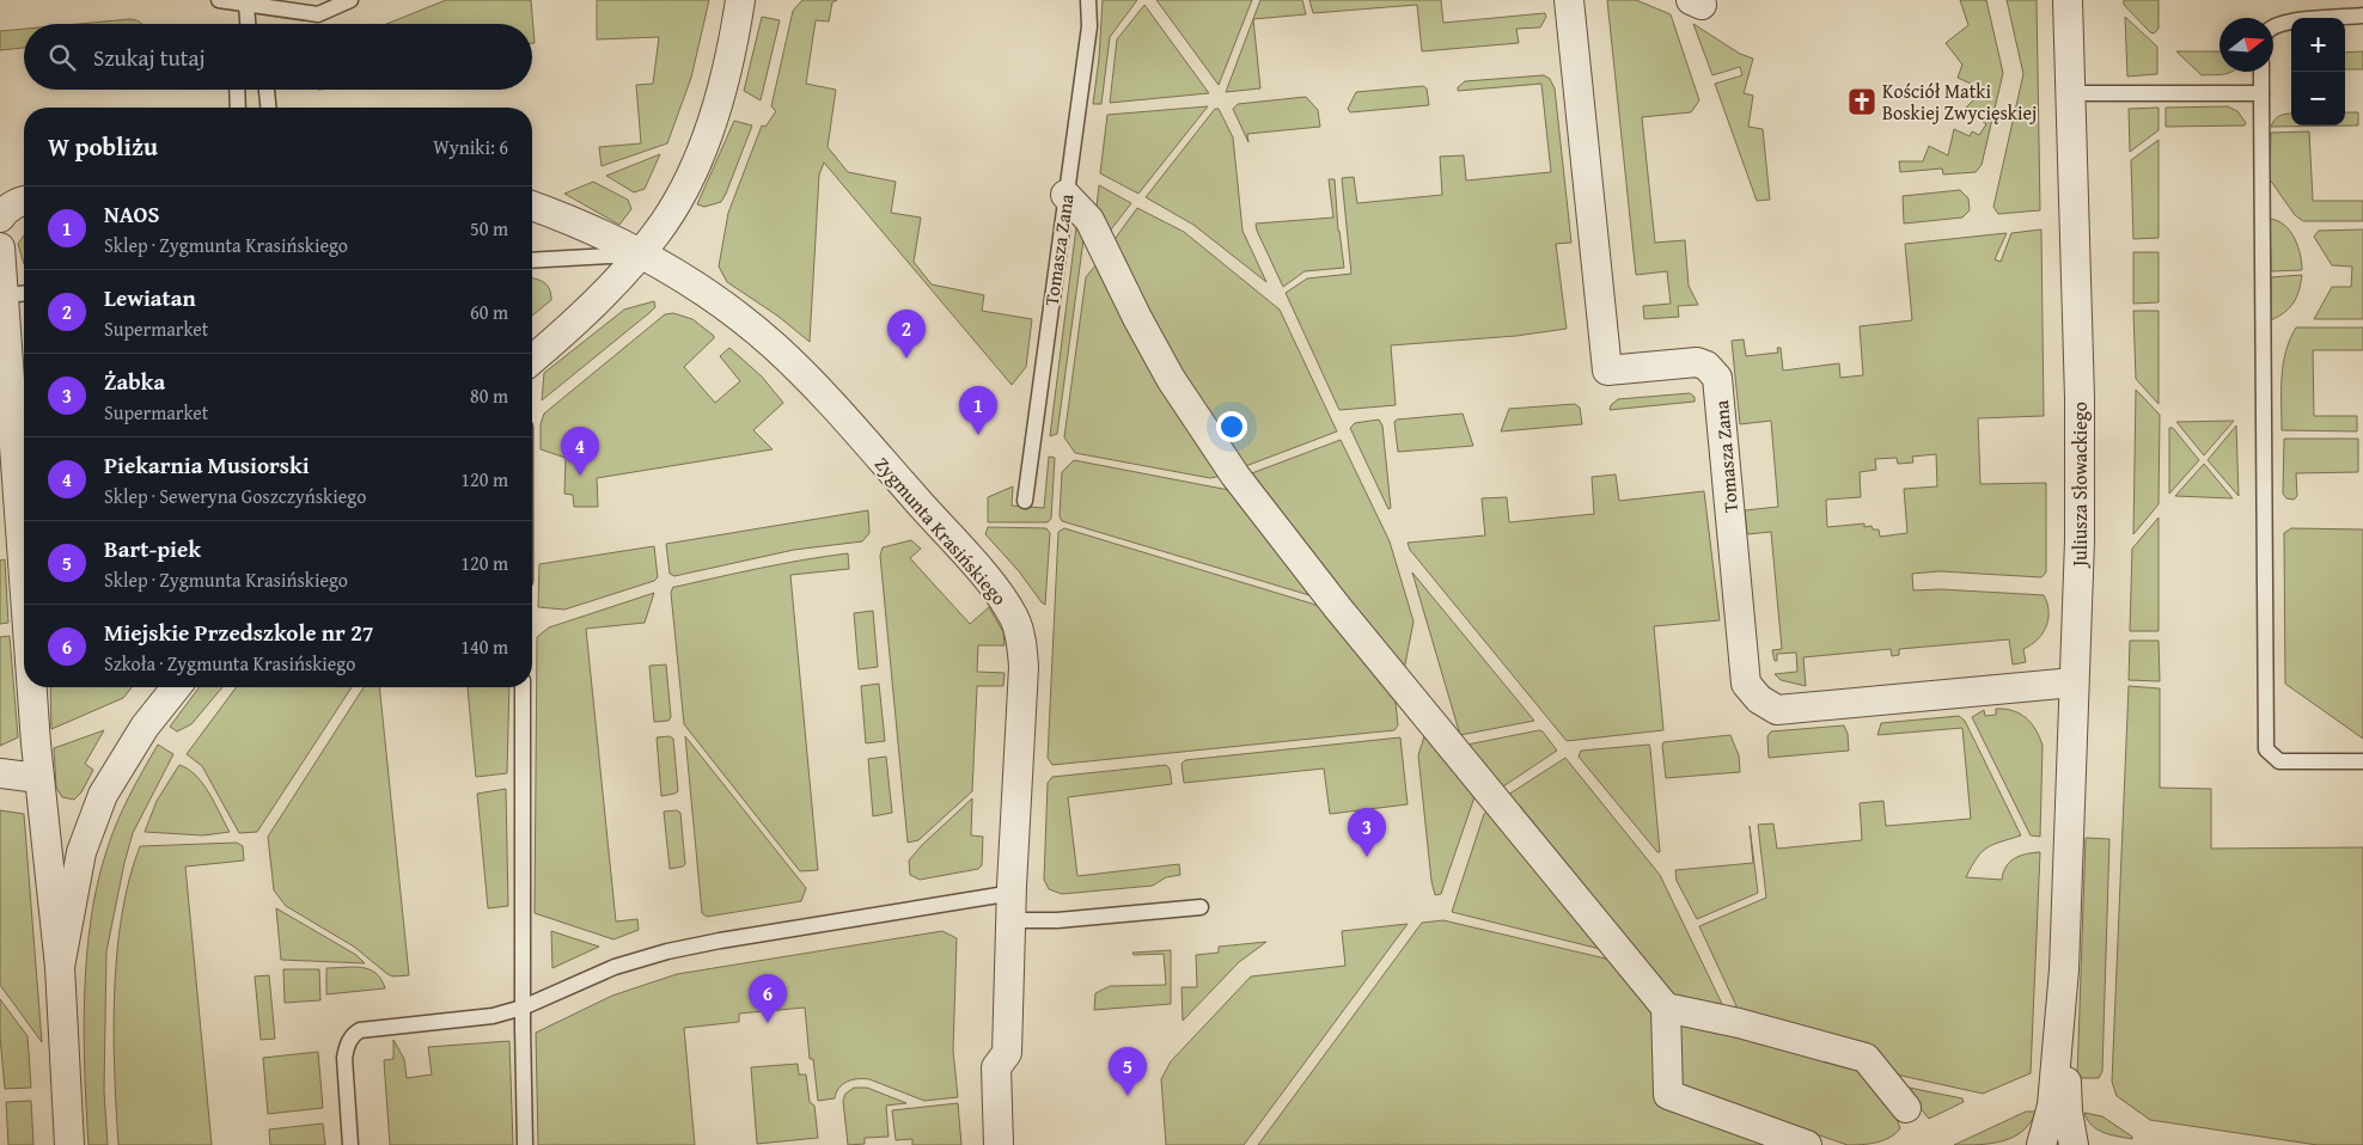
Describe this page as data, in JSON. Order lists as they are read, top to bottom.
{
  "streets": {
    "street": ["Tomasza Zana", "Juliusza Słowackiego", "Zygmunta Krasińskiego"]
  },
  "crossings": [
    ["Tomasza Zana", "Juliusza Słowackiego"]
  ],
  "places": {
    "church": ["Kościół Matki Boskiej Zwycięskiej"]
  },
  "north": "right",
  "page": {
    "map_buttons": ["+", "−"],
    "search": "Szukaj tutaj",
    "heading": ["W pobliżu", "Wyniki: 6"],
    "list": [
      {
        "mark": "1",
        "name": "NAOS",
        "note": "Sklep · Zygmunta Krasińskiego",
        "value": "50 m"
      },
      {
        "mark": "2",
        "name": "Lewiatan",
        "note": "Supermarket",
        "value": "60 m"
      },
      {
        "mark": "3",
        "name": "Żabka",
        "note": "Supermarket",
        "value": "80 m"
      },
      {
        "mark": "4",
        "name": "Piekarnia Musiorski",
        "note": "Sklep · Seweryna Goszczyńskiego",
        "value": "120 m"
      },
      {
        "mark": "5",
        "name": "Bart-piek",
        "note": "Sklep · Zygmunta Krasińskiego",
        "value": "120 m"
      },
      {
        "mark": "6",
        "name": "Miejskie Przedszkole nr 27",
        "note": "Szkoła · Zygmunta Krasińskiego",
        "value": "140 m"
      }
    ],
    "pins": [
      "2",
      "1",
      "4",
      "3",
      "6",
      "5"
    ]
  }
}
